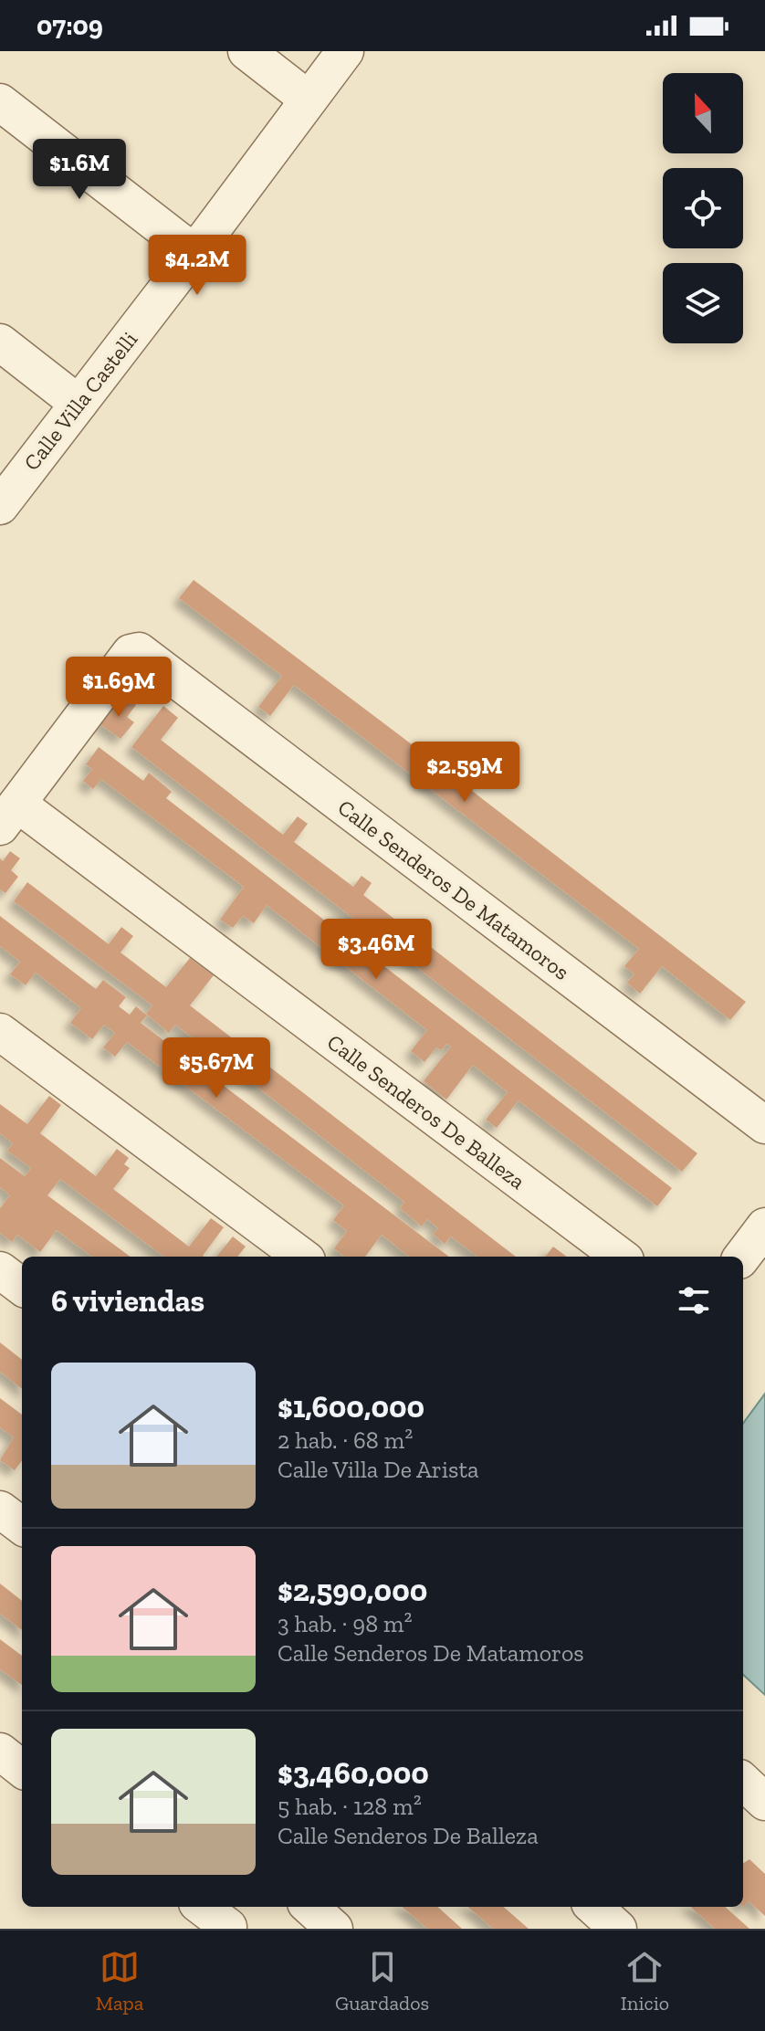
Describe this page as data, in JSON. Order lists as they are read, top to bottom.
{
  "streets": {
    "street": ["Calle Villa Castelli", "Calle Senderos De Matamoros", "Calle Senderos De Balleza"]
  },
  "crossings": [
    ["Calle Senderos De Matamoros", "Calle Senderos De Balleza"]
  ],
  "north": "top",
  "page": {
    "status": "07:09",
    "price": [
      "$1.6M",
      "$4.2M",
      "$1.69M",
      "$2.59M",
      "$3.46M",
      "$5.67M"
    ],
    "heading": "6 viviendas",
    "list": [
      {
        "name": "$1,600,000",
        "note": "2 hab. · 68 m² · Calle Villa De Arista"
      },
      {
        "name": "$2,590,000",
        "note": "3 hab. · 98 m² · Calle Senderos De Matamoros"
      },
      {
        "name": "$3,460,000",
        "note": "5 hab. · 128 m² · Calle Senderos De Balleza"
      }
    ],
    "tabs": ["Mapa", "Guardados", "Inicio"]
  }
}
